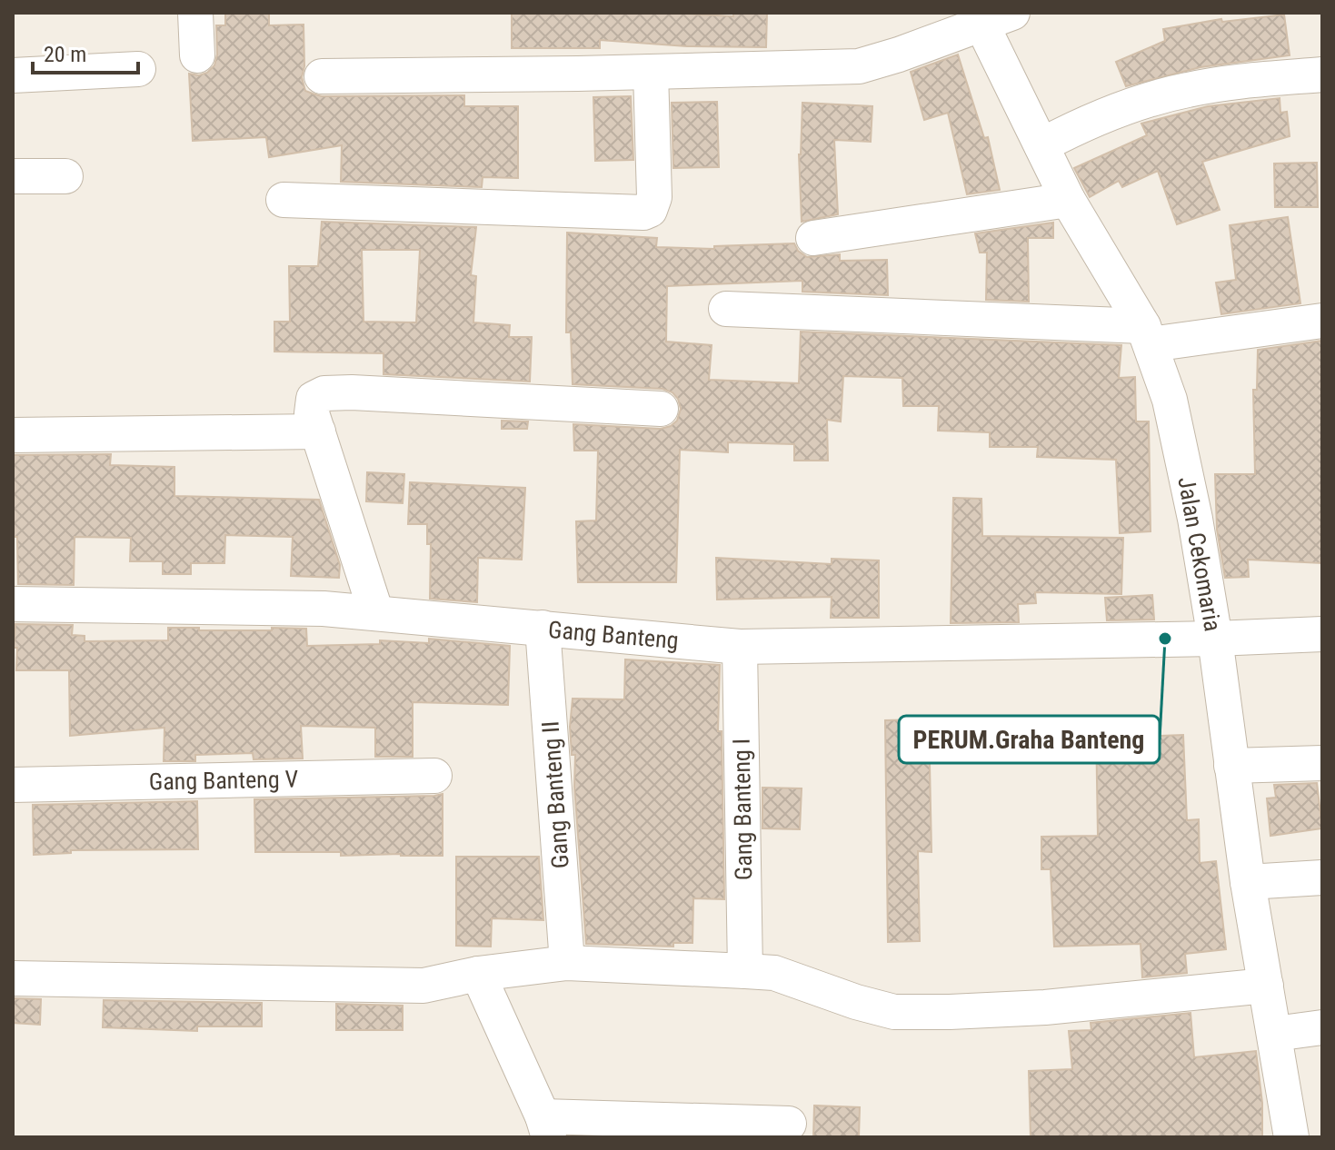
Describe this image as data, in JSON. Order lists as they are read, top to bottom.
{
  "streets": {
    "street": [
      "Jalan Cekomaria",
      "Gang Banteng",
      "Gang Banteng V",
      "Gang Banteng II",
      "Gang Banteng I"
    ]
  },
  "crossings": [
    ["Jalan Cekomaria", "Gang Banteng"],
    ["Gang Banteng", "Gang Banteng II"],
    ["Gang Banteng", "Gang Banteng I"]
  ],
  "places": ["PERUM.Graha Banteng"],
  "scale_bar": "20 m"
}
